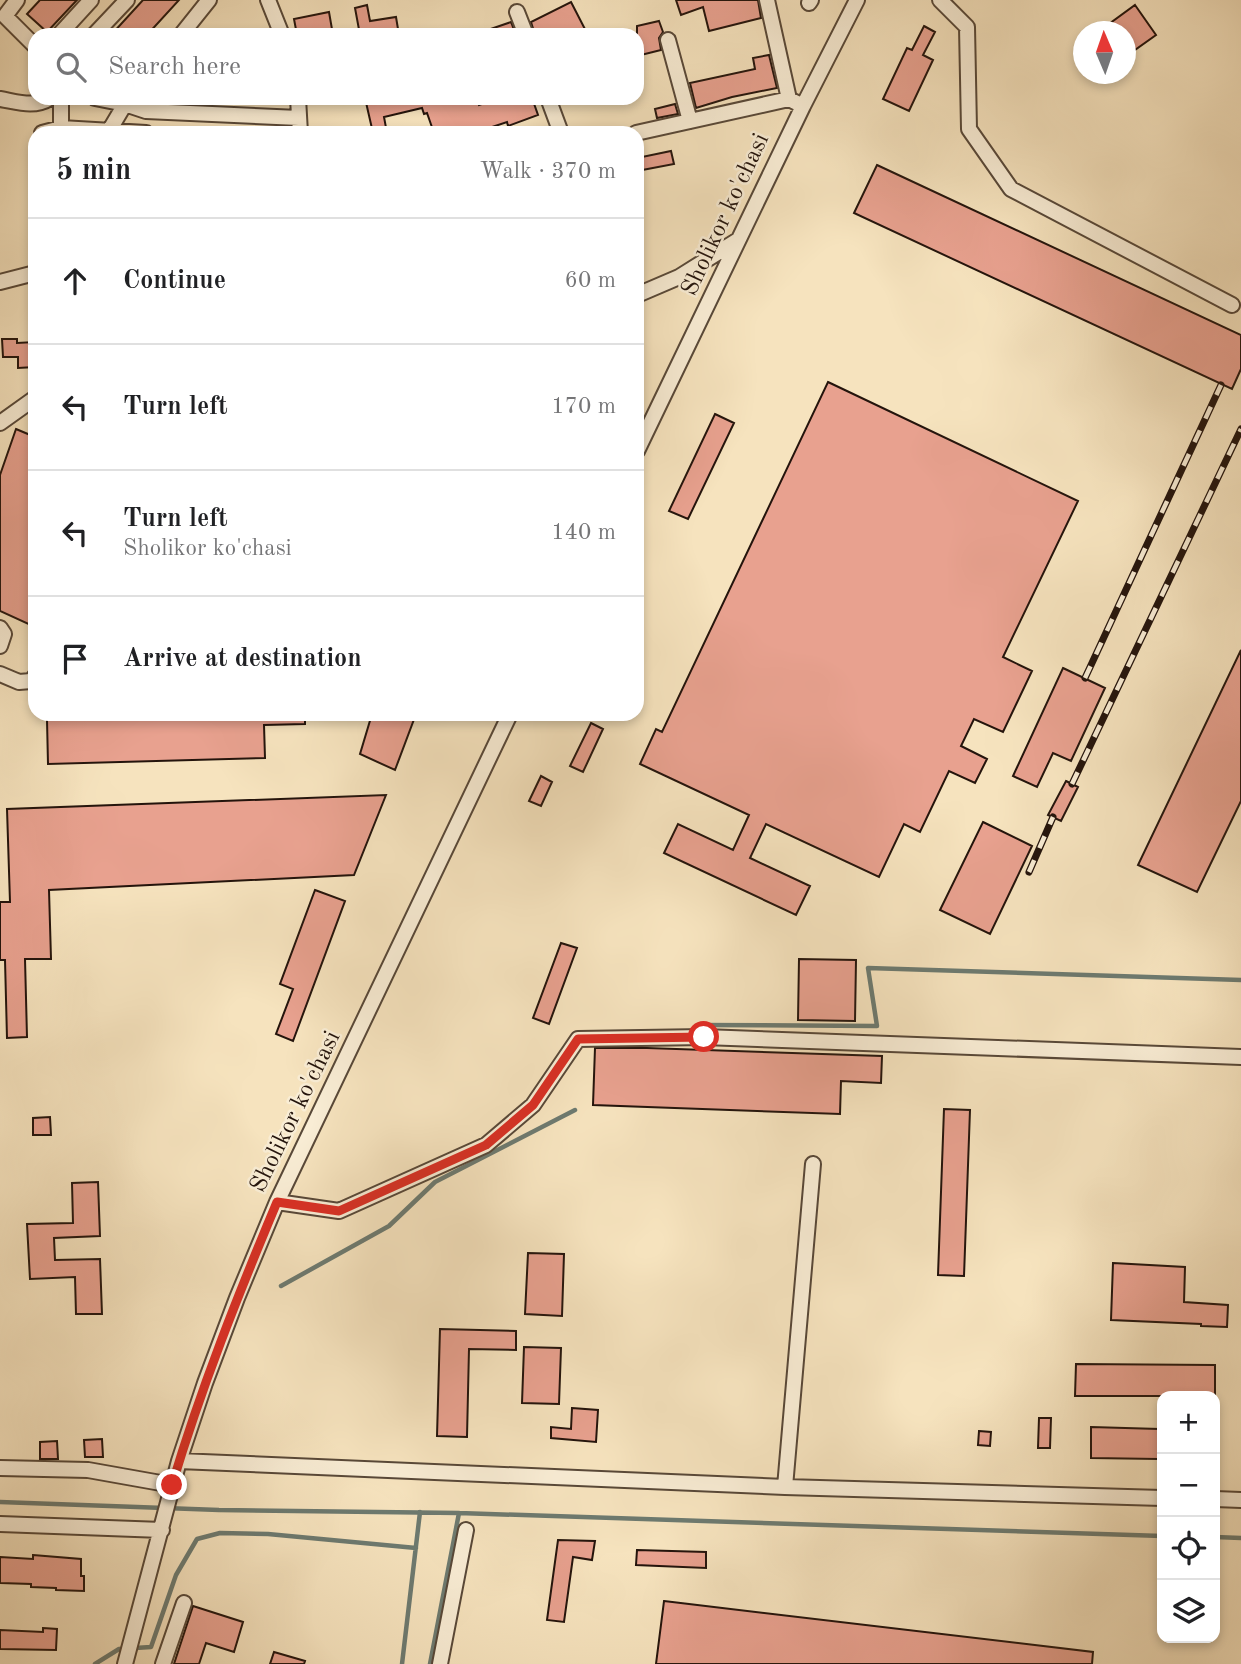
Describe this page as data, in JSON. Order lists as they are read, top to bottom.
{
  "streets": {
    "street": ["Sholikor ko'chasi"]
  },
  "north": "top",
  "page": {
    "search": "Search here",
    "heading": ["5 min", "Walk · 370 m"],
    "list": [
      ["Continue", "60 m"],
      ["Turn left", "170 m"],
      ["Turn left", "Sholikor ko'chasi", "140 m"],
      "Arrive at destination"
    ],
    "map_buttons": ["+", "−"]
  }
}
